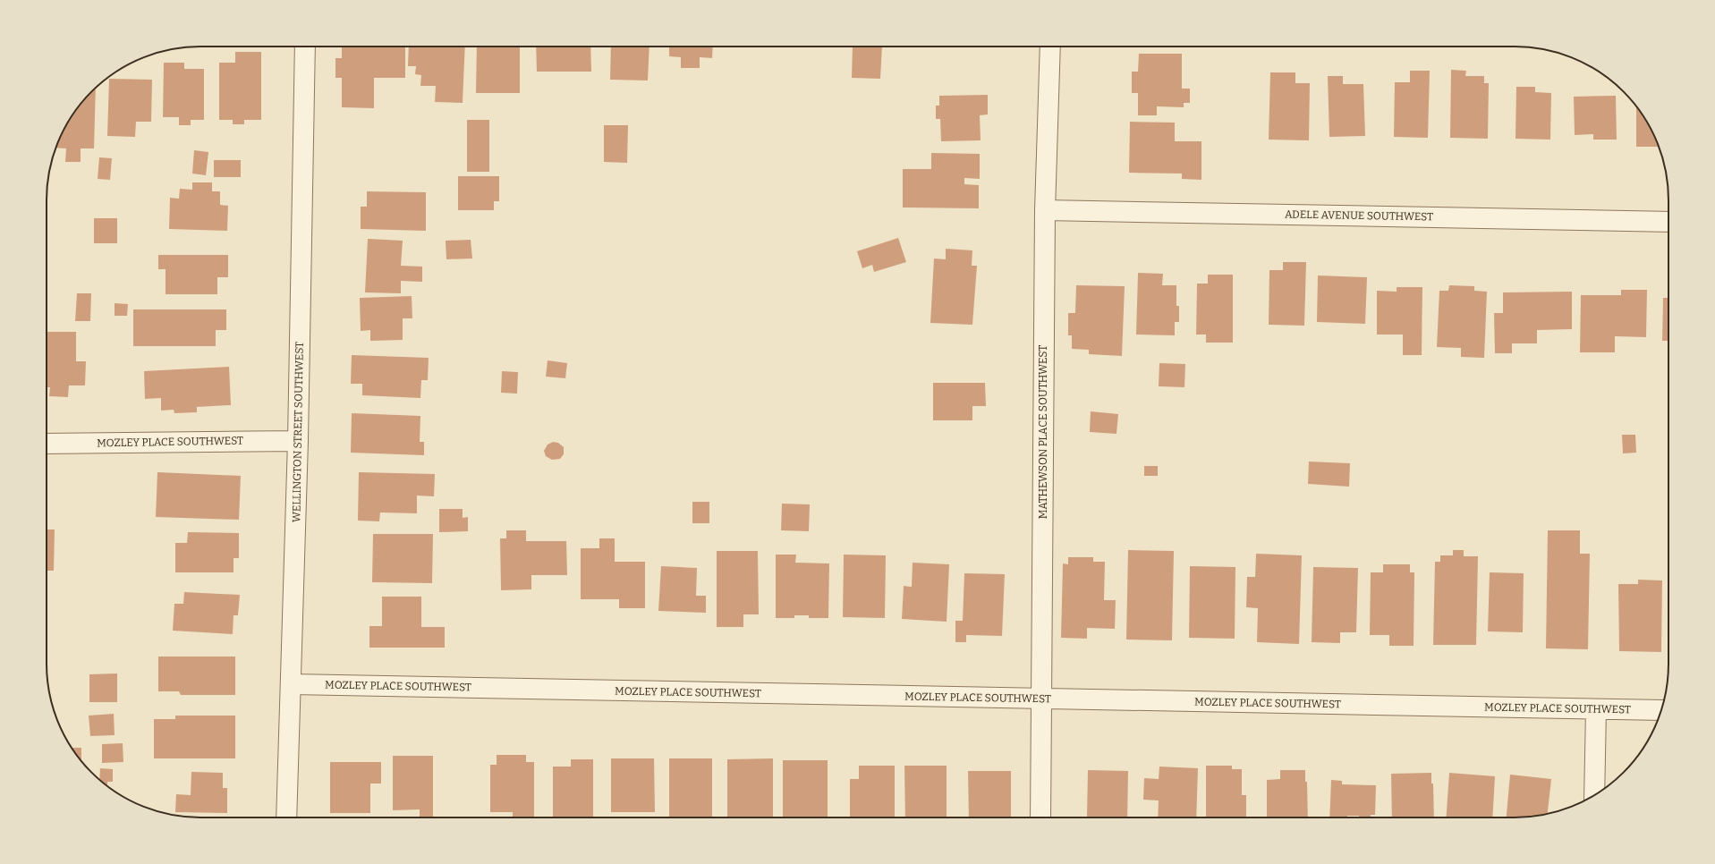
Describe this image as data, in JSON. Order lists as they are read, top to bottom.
{
  "streets": {
    "street": [
      "ADELE AVENUE SOUTHWEST",
      "WELLINGTON STREET SOUTHWEST",
      "MATHEWSON PLACE SOUTHWEST",
      "MOZLEY PLACE SOUTHWEST"
    ]
  },
  "crossings": [
    ["ADELE AVENUE SOUTHWEST", "MATHEWSON PLACE SOUTHWEST"],
    ["WELLINGTON STREET SOUTHWEST", "MOZLEY PLACE SOUTHWEST"],
    ["MATHEWSON PLACE SOUTHWEST", "MOZLEY PLACE SOUTHWEST"]
  ]
}
